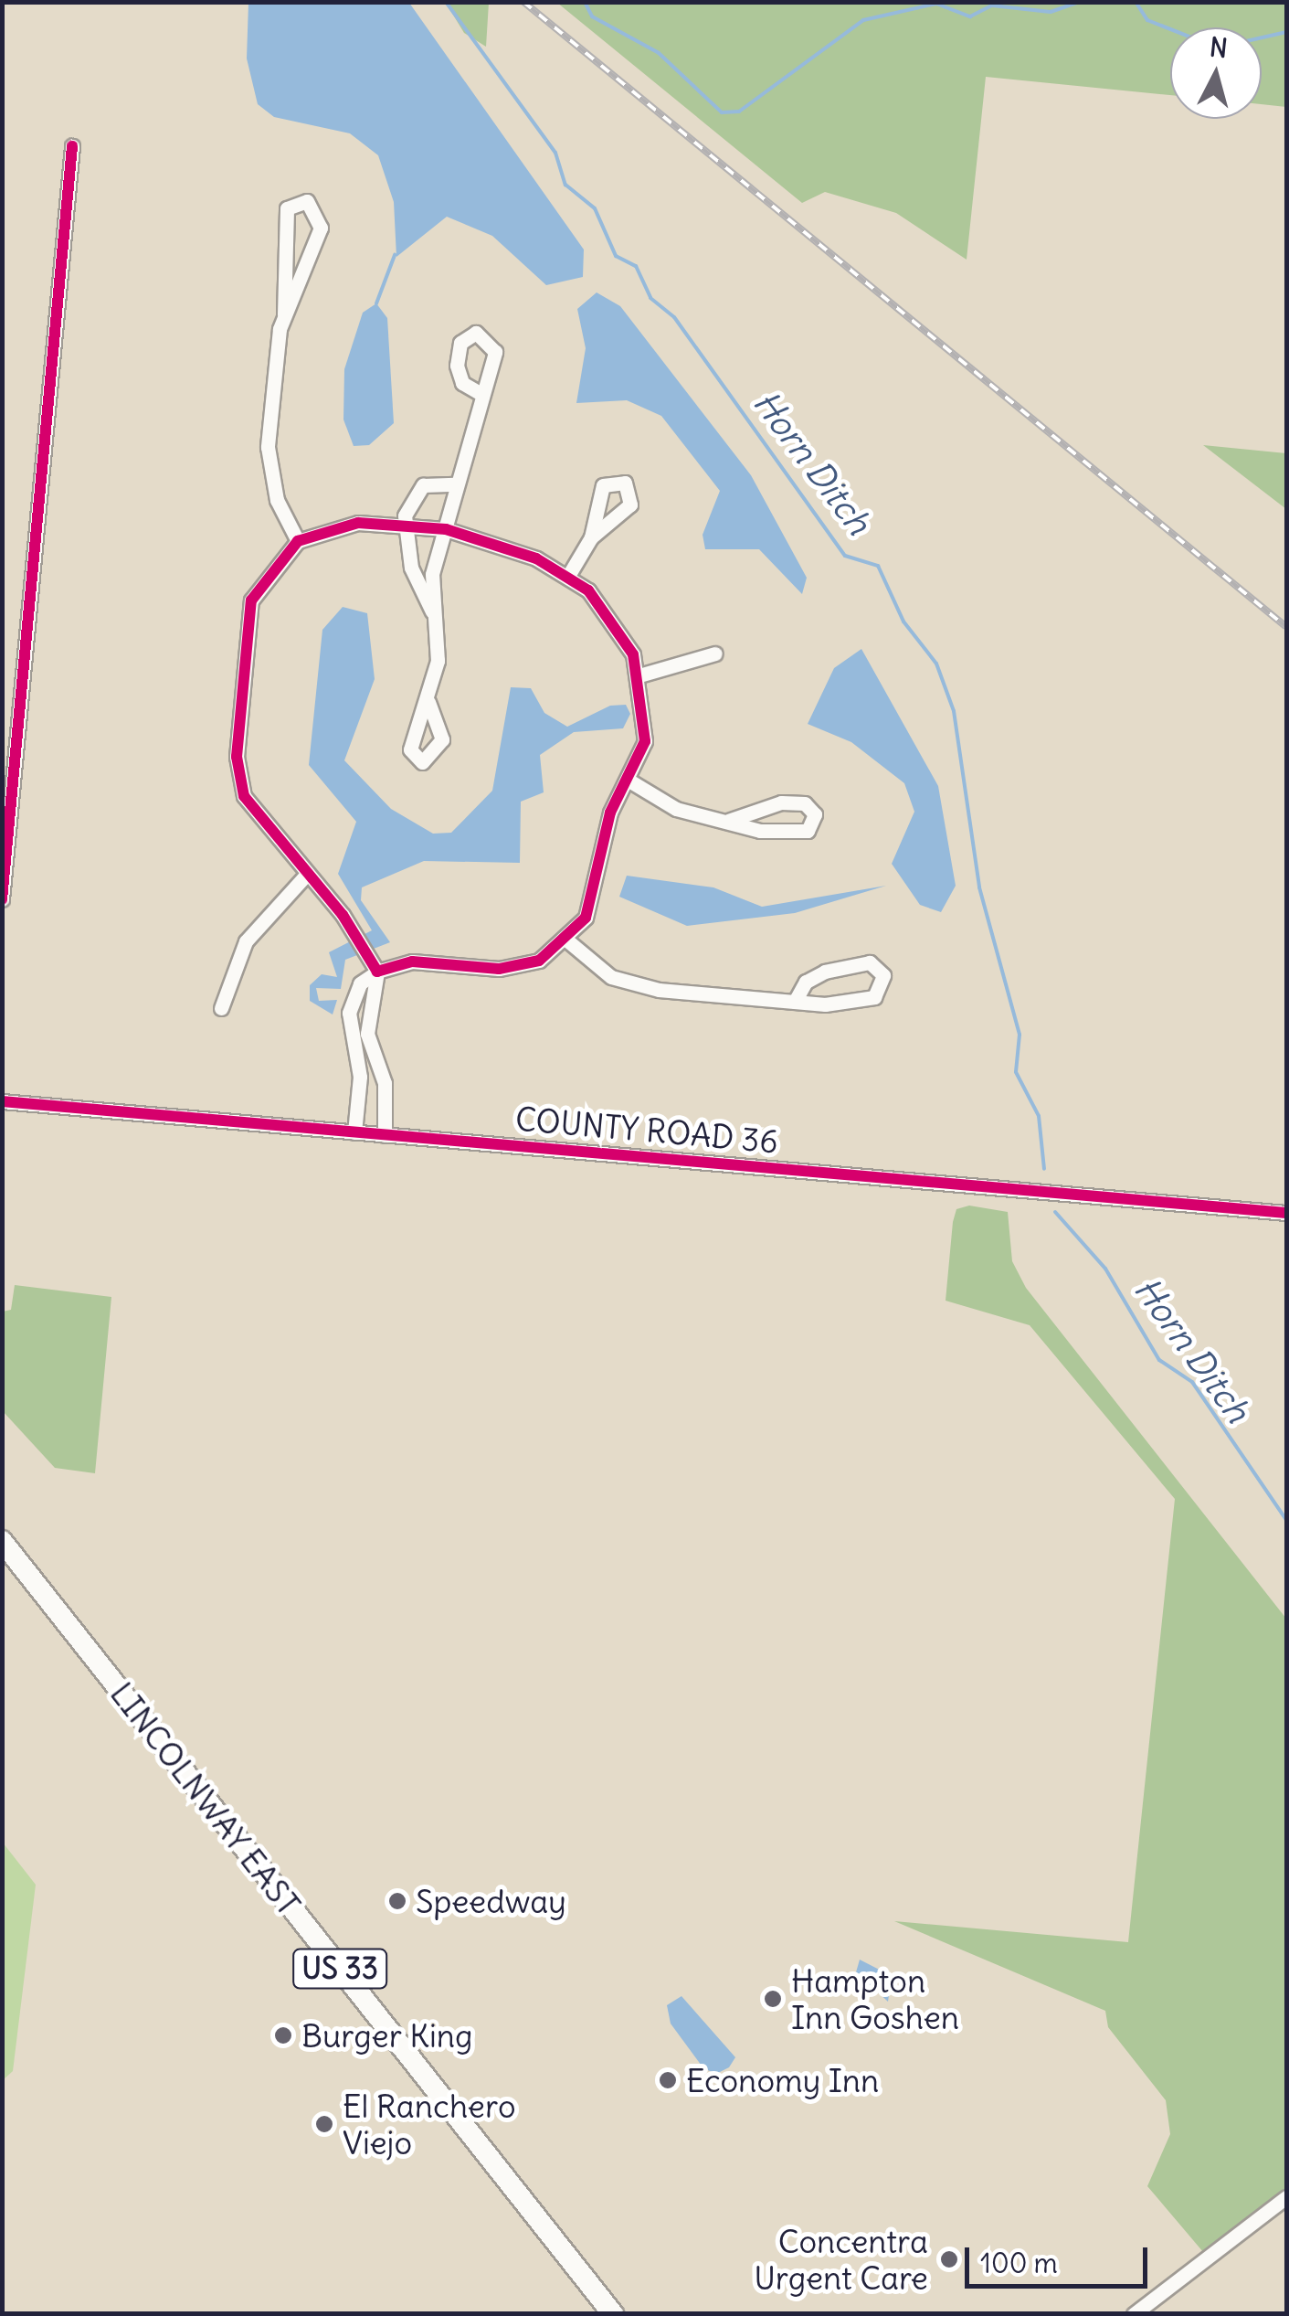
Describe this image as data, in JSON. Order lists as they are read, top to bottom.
{
  "streets": {
    "highway": ["LINCOLNWAY EAST", "US 33"],
    "street": ["COUNTY ROAD 36"]
  },
  "water": ["Horn Ditch"],
  "places": [
    "Speedway",
    "Hampton Inn Goshen",
    "Burger King",
    "Economy Inn",
    "El Ranchero Viejo",
    "Concentra Urgent Care"
  ],
  "scale_bar": "100 m",
  "north": "top"
}
